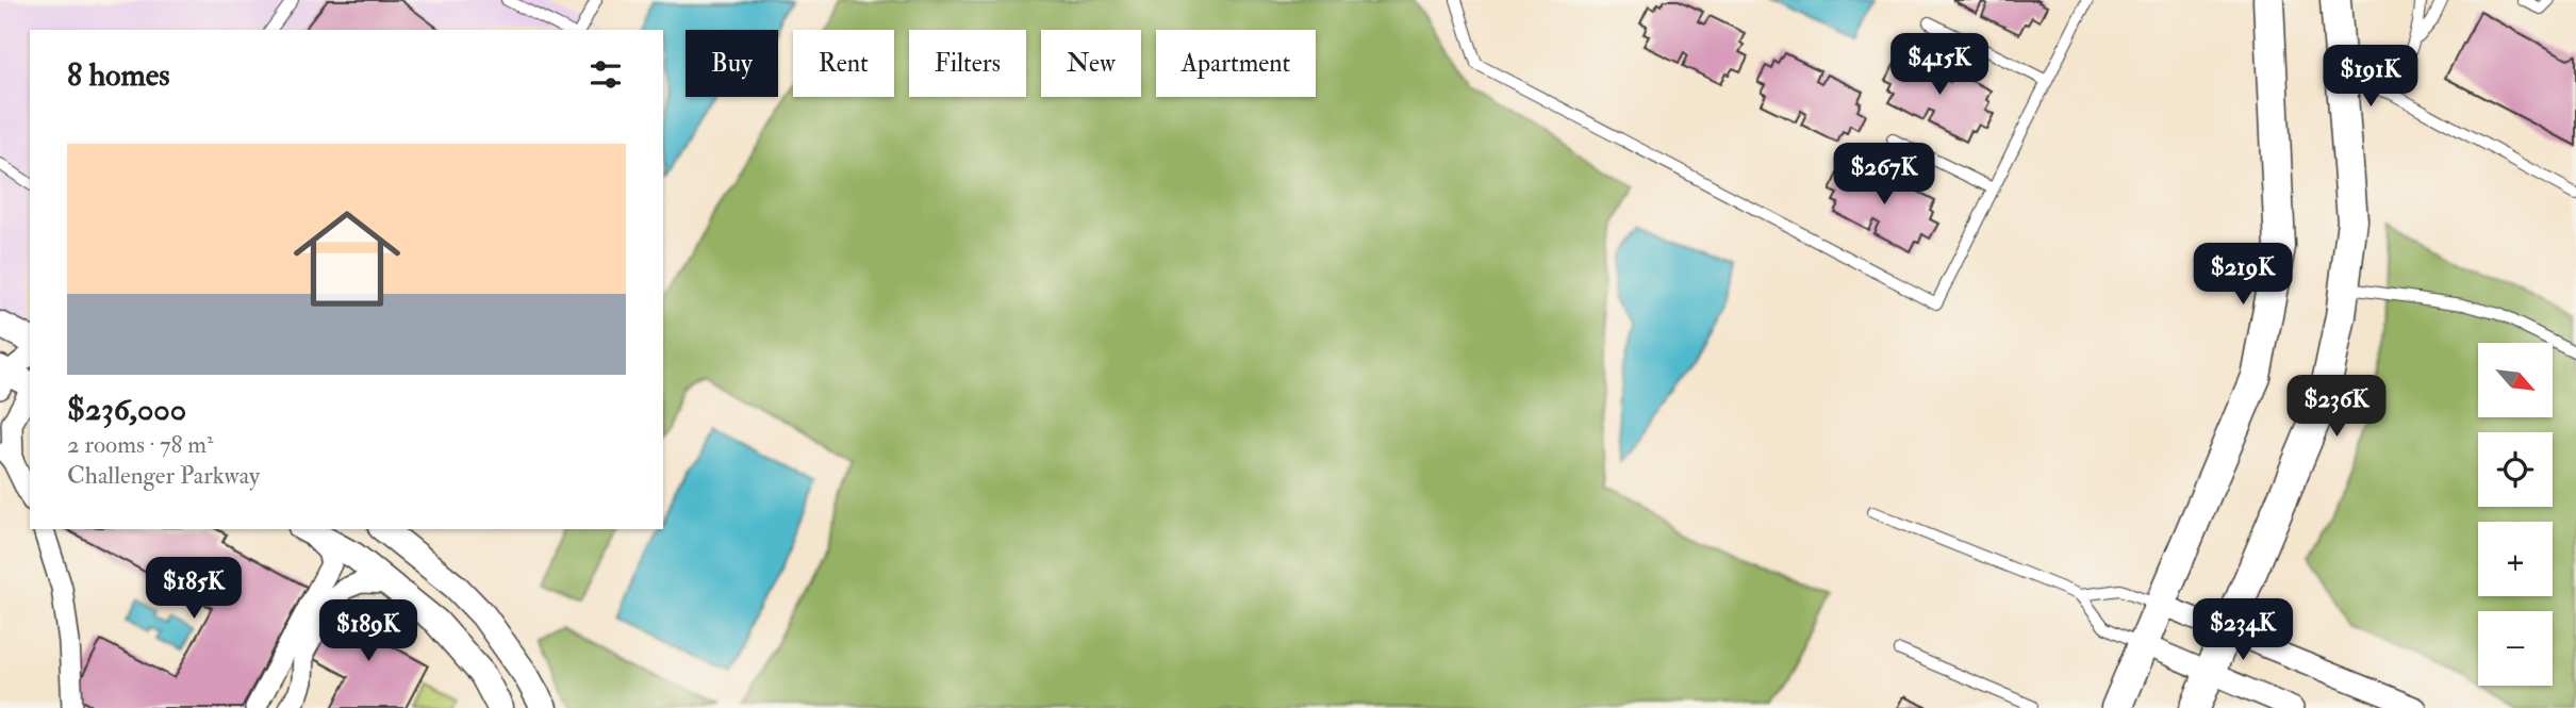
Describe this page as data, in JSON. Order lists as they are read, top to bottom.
{
  "north": "bottom right",
  "page": {
    "chip": [
      "Buy",
      "Rent",
      "Filters",
      "New",
      "Apartment"
    ],
    "heading": "8 homes",
    "price": [
      "$415K",
      "$191K",
      "$267K",
      "$219K",
      "$236K",
      "$185K",
      "$234K",
      "$189K"
    ],
    "list": [
      {
        "name": "$236,000",
        "note": "2 rooms · 78 m² · Challenger Parkway"
      }
    ],
    "map_buttons": ["+", "−"]
  }
}
